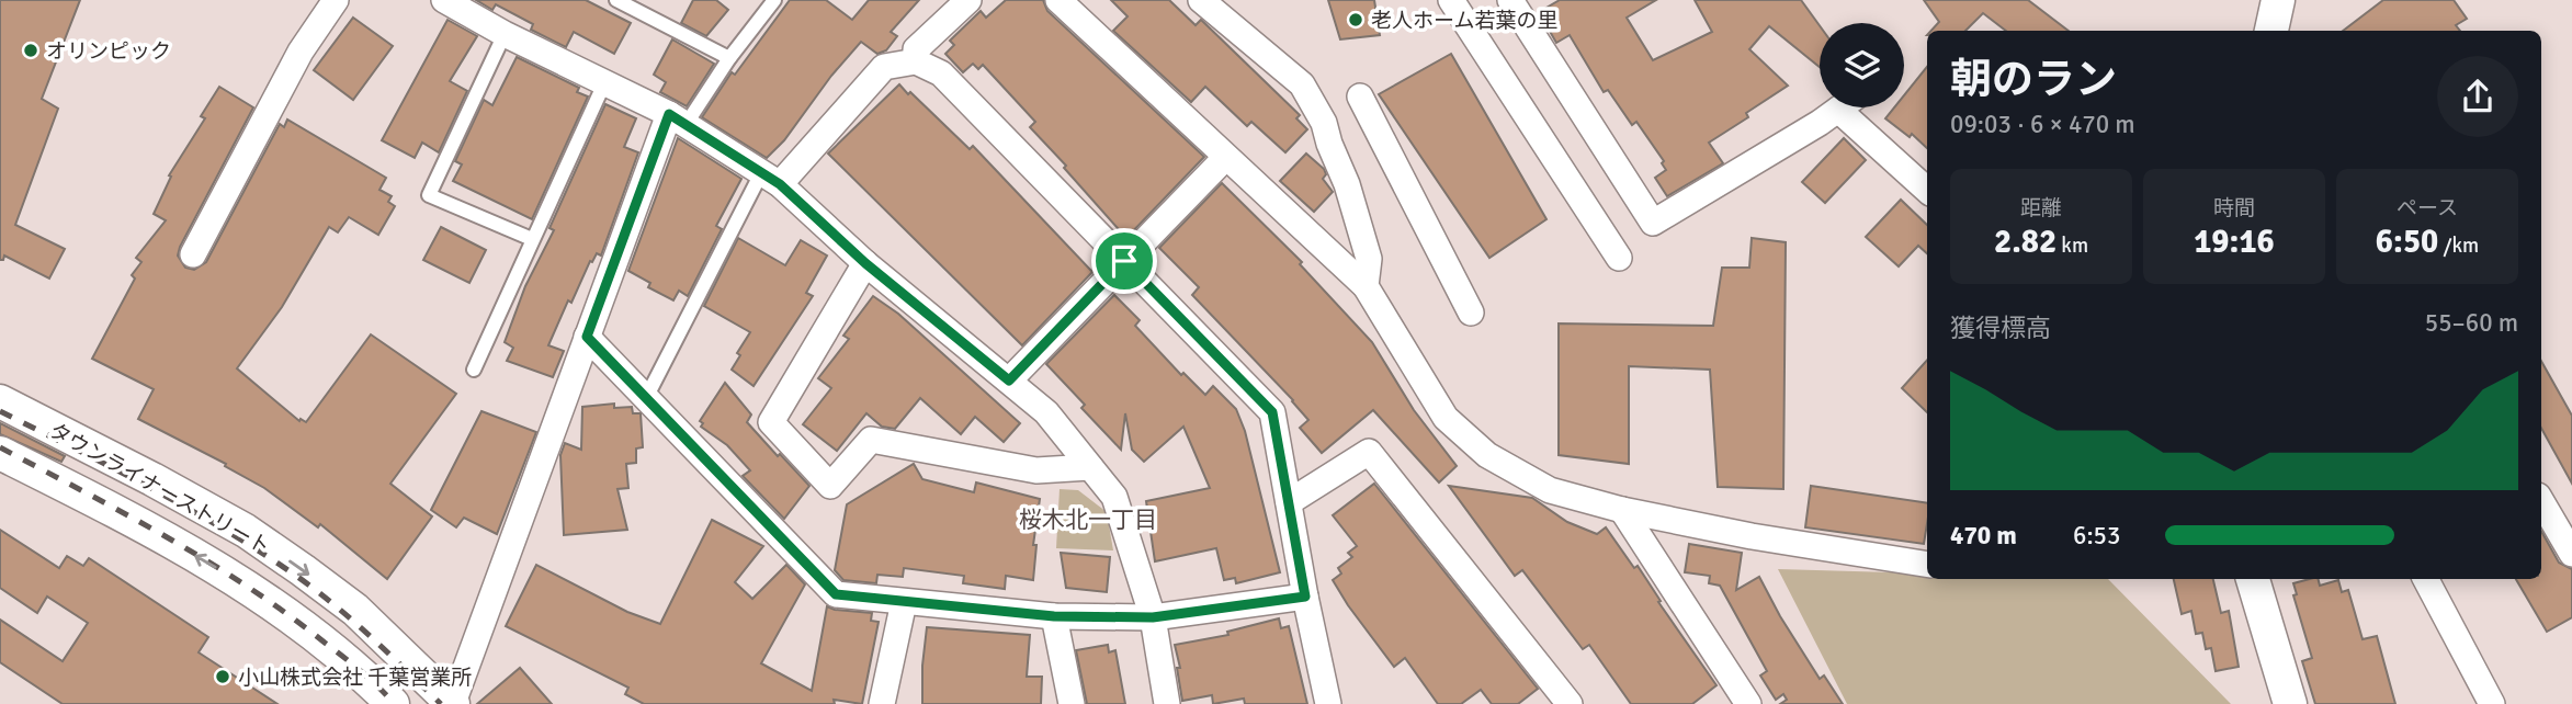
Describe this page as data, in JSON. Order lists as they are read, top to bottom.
{
  "streets": {
    "street": ["タウンライナーストリート"]
  },
  "districts": ["桜木北一丁目"],
  "places": ["老人ホーム若葉の里", "オリンピック", "小山株式会社 千葉営業所"],
  "page": {
    "heading": ["朝のラン", "09:03 · 6 × 470 m"],
    "stats": [
      ["距離", "2.82 km"],
      ["時間", "19:16"],
      ["ペース", "6:50 /km"]
    ],
    "chart": ["獲得標高", "55–60 m"],
    "list": [
      {
        "name": "470 m",
        "note": "6:53"
      }
    ]
  }
}
